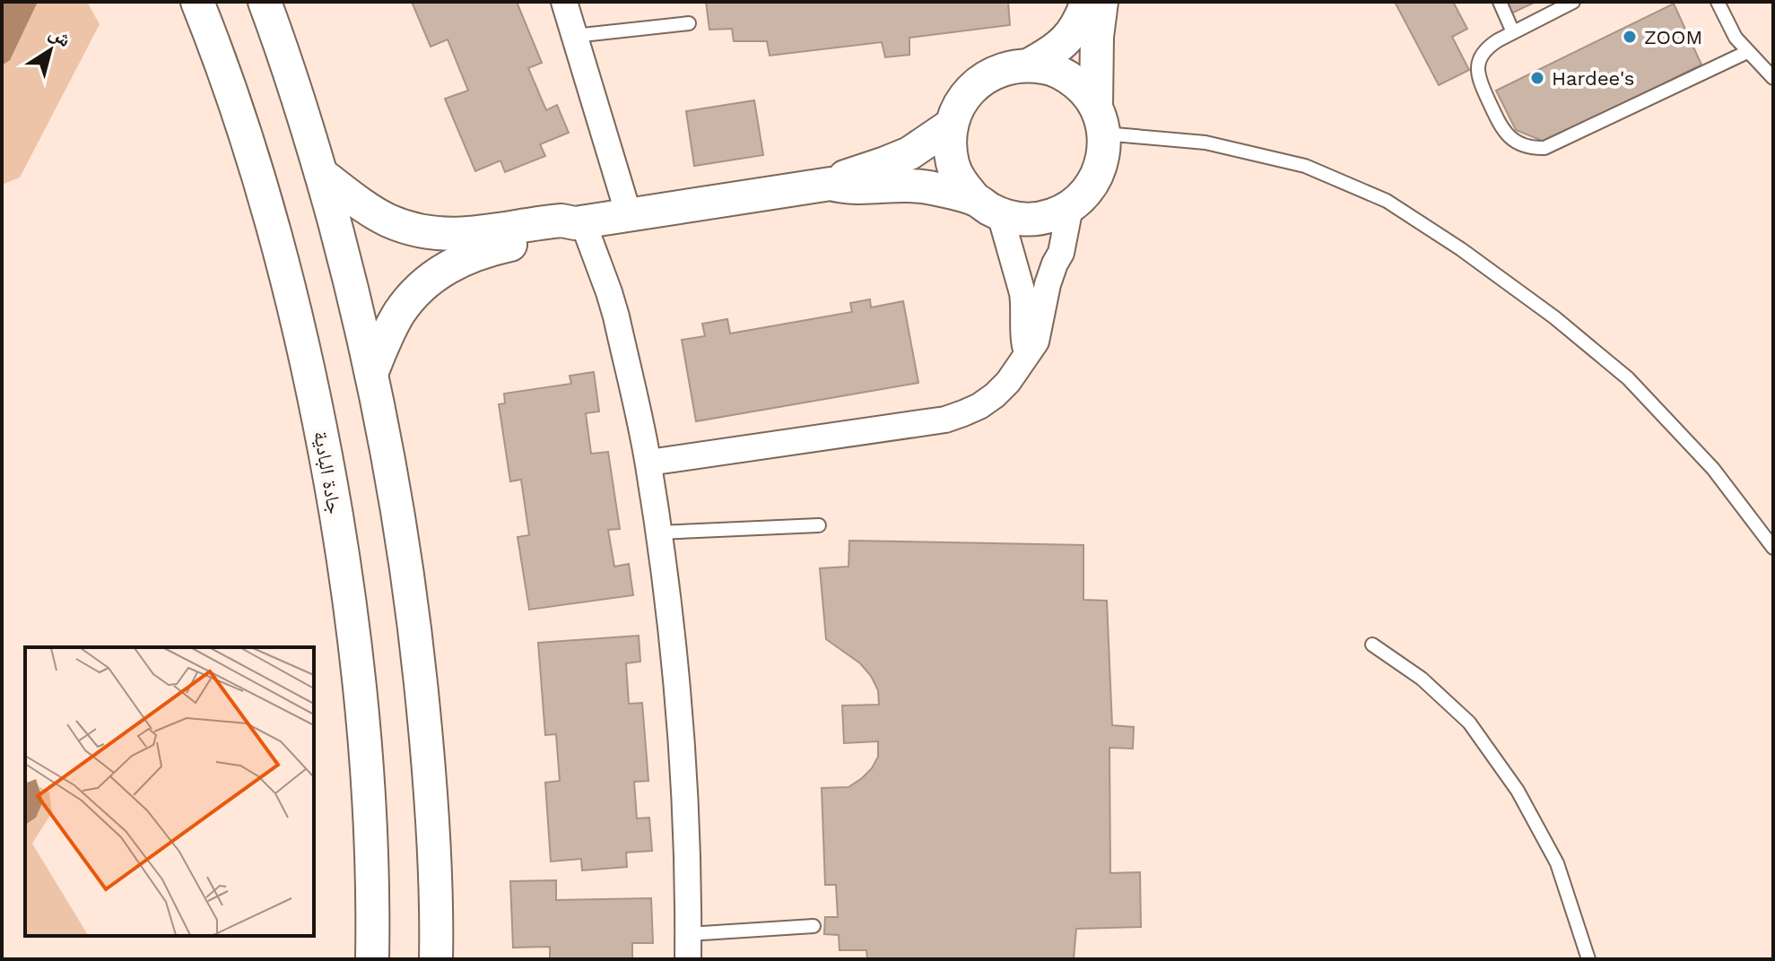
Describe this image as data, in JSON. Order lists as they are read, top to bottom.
{
  "streets": {
    "street": ["جادة البادية"]
  },
  "places": ["ZOOM", "Hardee's"],
  "north": "top right"
}
